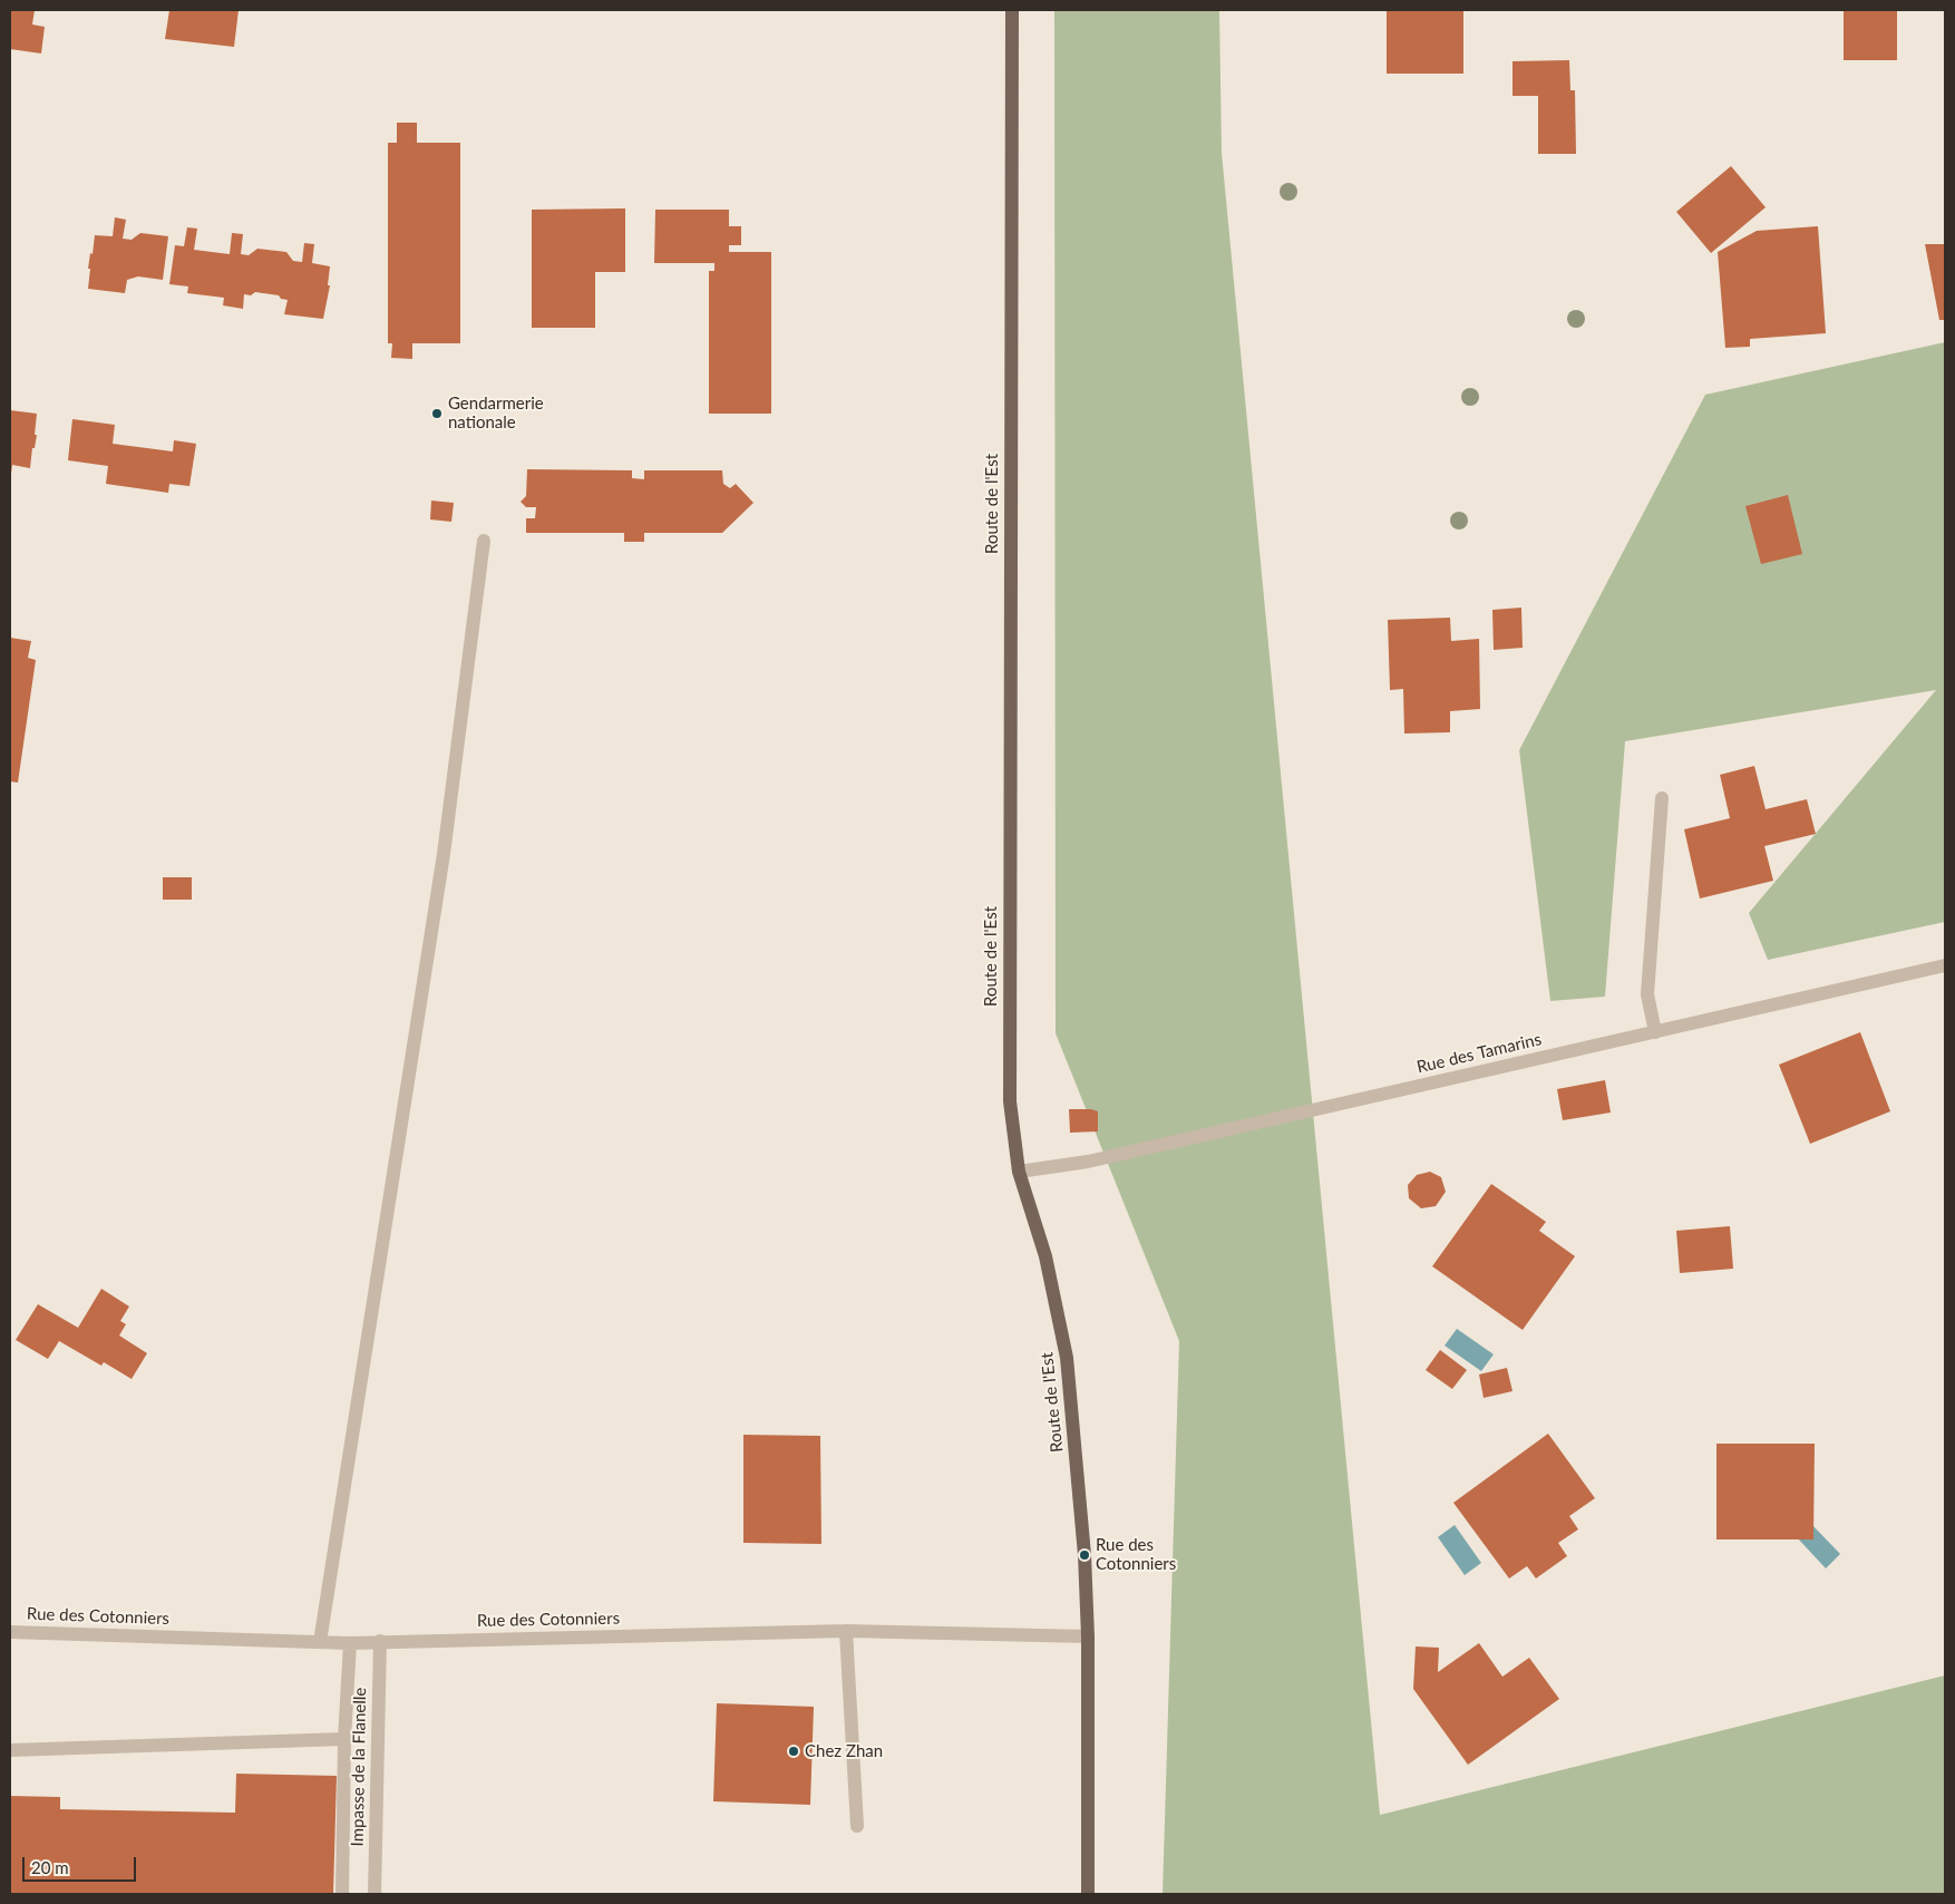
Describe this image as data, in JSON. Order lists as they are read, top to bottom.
{
  "streets": {
    "main road": ["Route de l'Est"],
    "street": ["Rue des Tamarins", "Rue des Cotonniers", "Impasse de la Flanelle"]
  },
  "crossings": [
    ["Route de l'Est", "Rue des Tamarins"],
    ["Route de l'Est", "Rue des Cotonniers"],
    ["Rue des Cotonniers", "Impasse de la Flanelle"]
  ],
  "places": ["Gendarmerie nationale", "Rue des Cotonniers", "Chez Zhan"],
  "scale_bar": "20 m"
}
